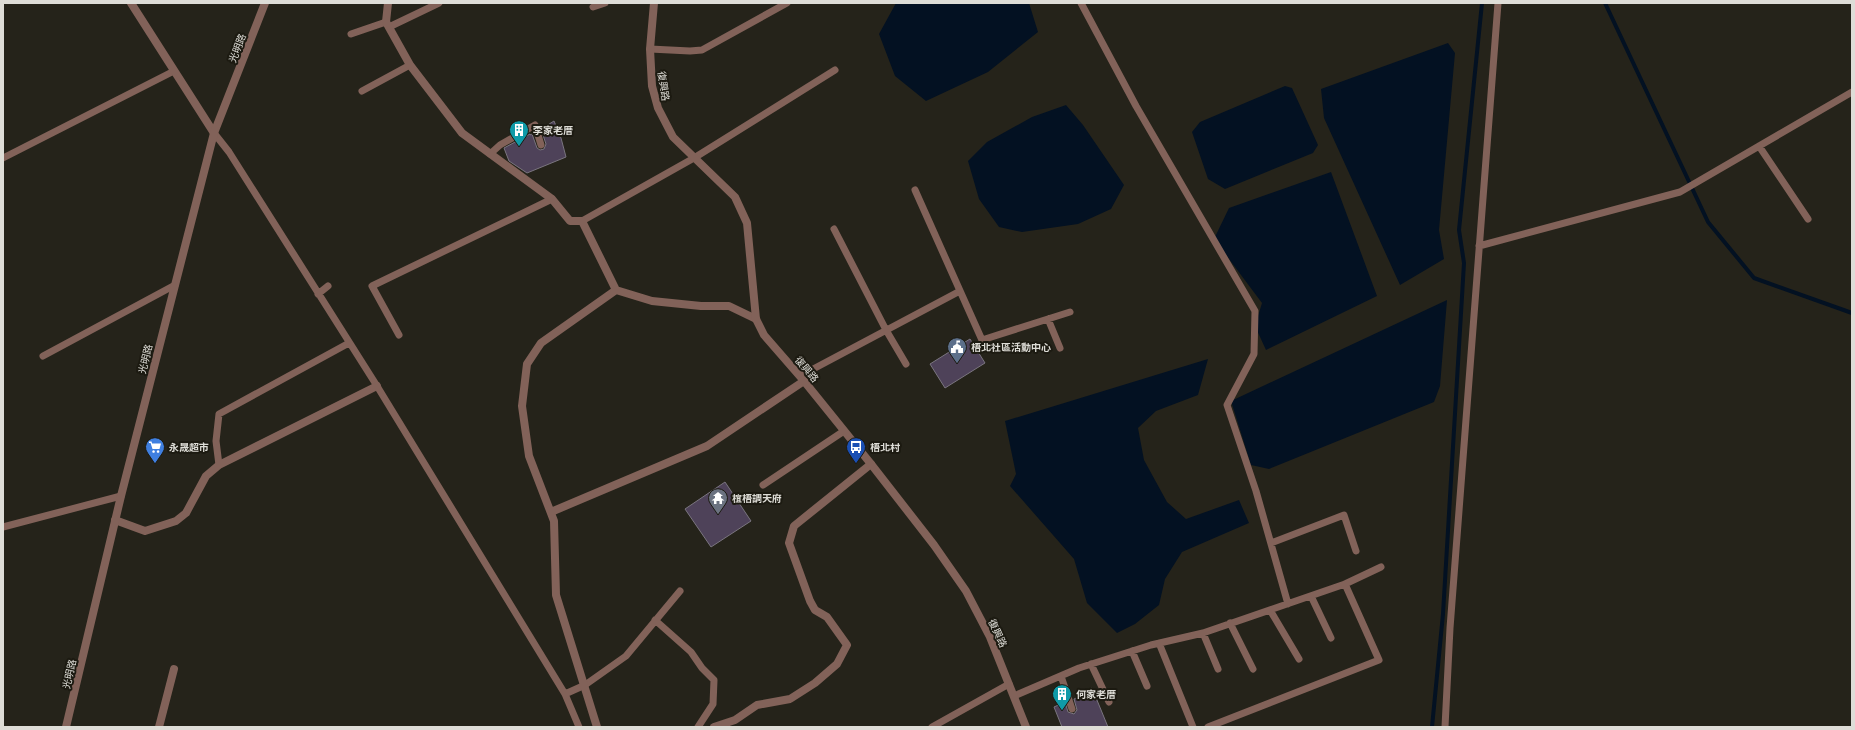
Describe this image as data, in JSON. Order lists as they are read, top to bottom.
{
  "streets": {
    "street": ["光明路", "復興路"]
  },
  "places": {
    "building": ["李家老厝", "何家老厝"],
    "public building": ["梧北社區活動中心"],
    "supermarket": ["永晟超市"],
    "bus stop": ["梧北村"],
    "temple": ["椬梧調天府"]
  }
}
